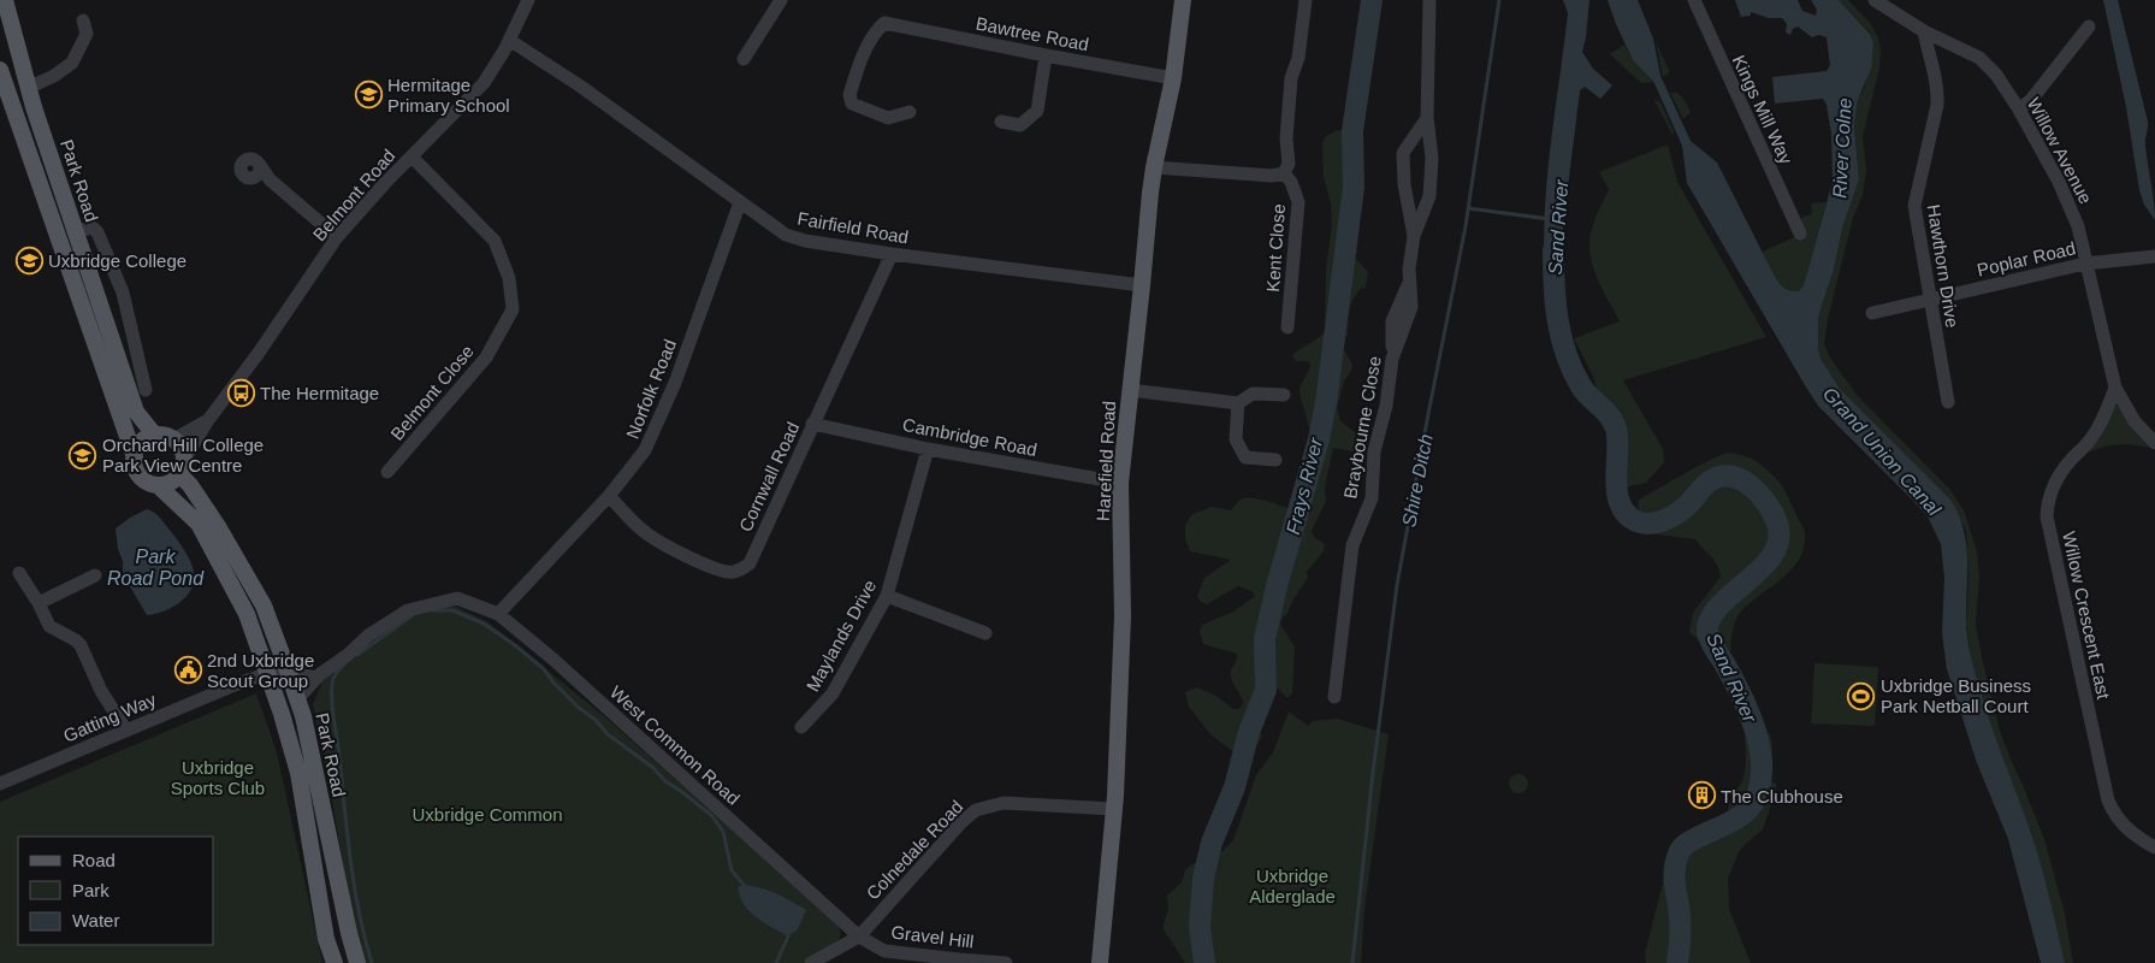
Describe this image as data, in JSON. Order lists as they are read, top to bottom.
{
  "streets": {
    "main road": ["Park Road", "Harefield Road"],
    "street": [
      "Bawtree Road",
      "Kings Mill Way",
      "Willow Avenue",
      "Belmont Road",
      "Fairfield Road",
      "Kent Close",
      "Poplar Road",
      "Hawthorn Drive",
      "Norfolk Road",
      "Belmont Close",
      "Braybourne Close",
      "Cambridge Road",
      "Cornwall Road",
      "Willow Crescent East",
      "Maylands Drive",
      "Gatting Way",
      "West Common Road",
      "Colnedale Road",
      "Gravel Hill"
    ]
  },
  "crossings": [
    ["Bawtree Road", "Harefield Road"],
    ["Willow Avenue", "Poplar Road"],
    ["Willow Avenue", "Hawthorn Drive"],
    ["Willow Avenue", "Willow Crescent East"],
    ["Park Road", "Belmont Road"],
    ["Park Road", "Gatting Way"],
    ["Belmont Road", "Fairfield Road"],
    ["Belmont Road", "Belmont Close"],
    ["Fairfield Road", "Norfolk Road"],
    ["Fairfield Road", "Harefield Road"],
    ["Fairfield Road", "Cornwall Road"],
    ["Poplar Road", "Hawthorn Drive"],
    ["Norfolk Road", "Cornwall Road"],
    ["Norfolk Road", "West Common Road"],
    ["Cambridge Road", "Harefield Road"],
    ["Cambridge Road", "Cornwall Road"],
    ["Cambridge Road", "Maylands Drive"],
    ["Harefield Road", "Colnedale Road"],
    ["West Common Road", "Colnedale Road"],
    ["West Common Road", "Gravel Hill"],
    ["Colnedale Road", "Gravel Hill"]
  ],
  "water": [
    "River Colne",
    "Sand River",
    "Grand Union Canal",
    "Shire Ditch",
    "Frays River",
    "Park Road Pond"
  ],
  "parks": ["Uxbridge Sports Club", "Uxbridge Common", "Uxbridge Alderglade"],
  "places": {
    "school or university": ["Hermitage Primary School", "Uxbridge College", "Orchard Hill College Park View Centre"],
    "bus stop": ["The Hermitage"],
    "public building": ["2nd Uxbridge Scout Group"],
    "sports": ["Uxbridge Business Park Netball Court"],
    "building": ["The Clubhouse"]
  },
  "legend": ["Road", "Park", "Water"]
}
